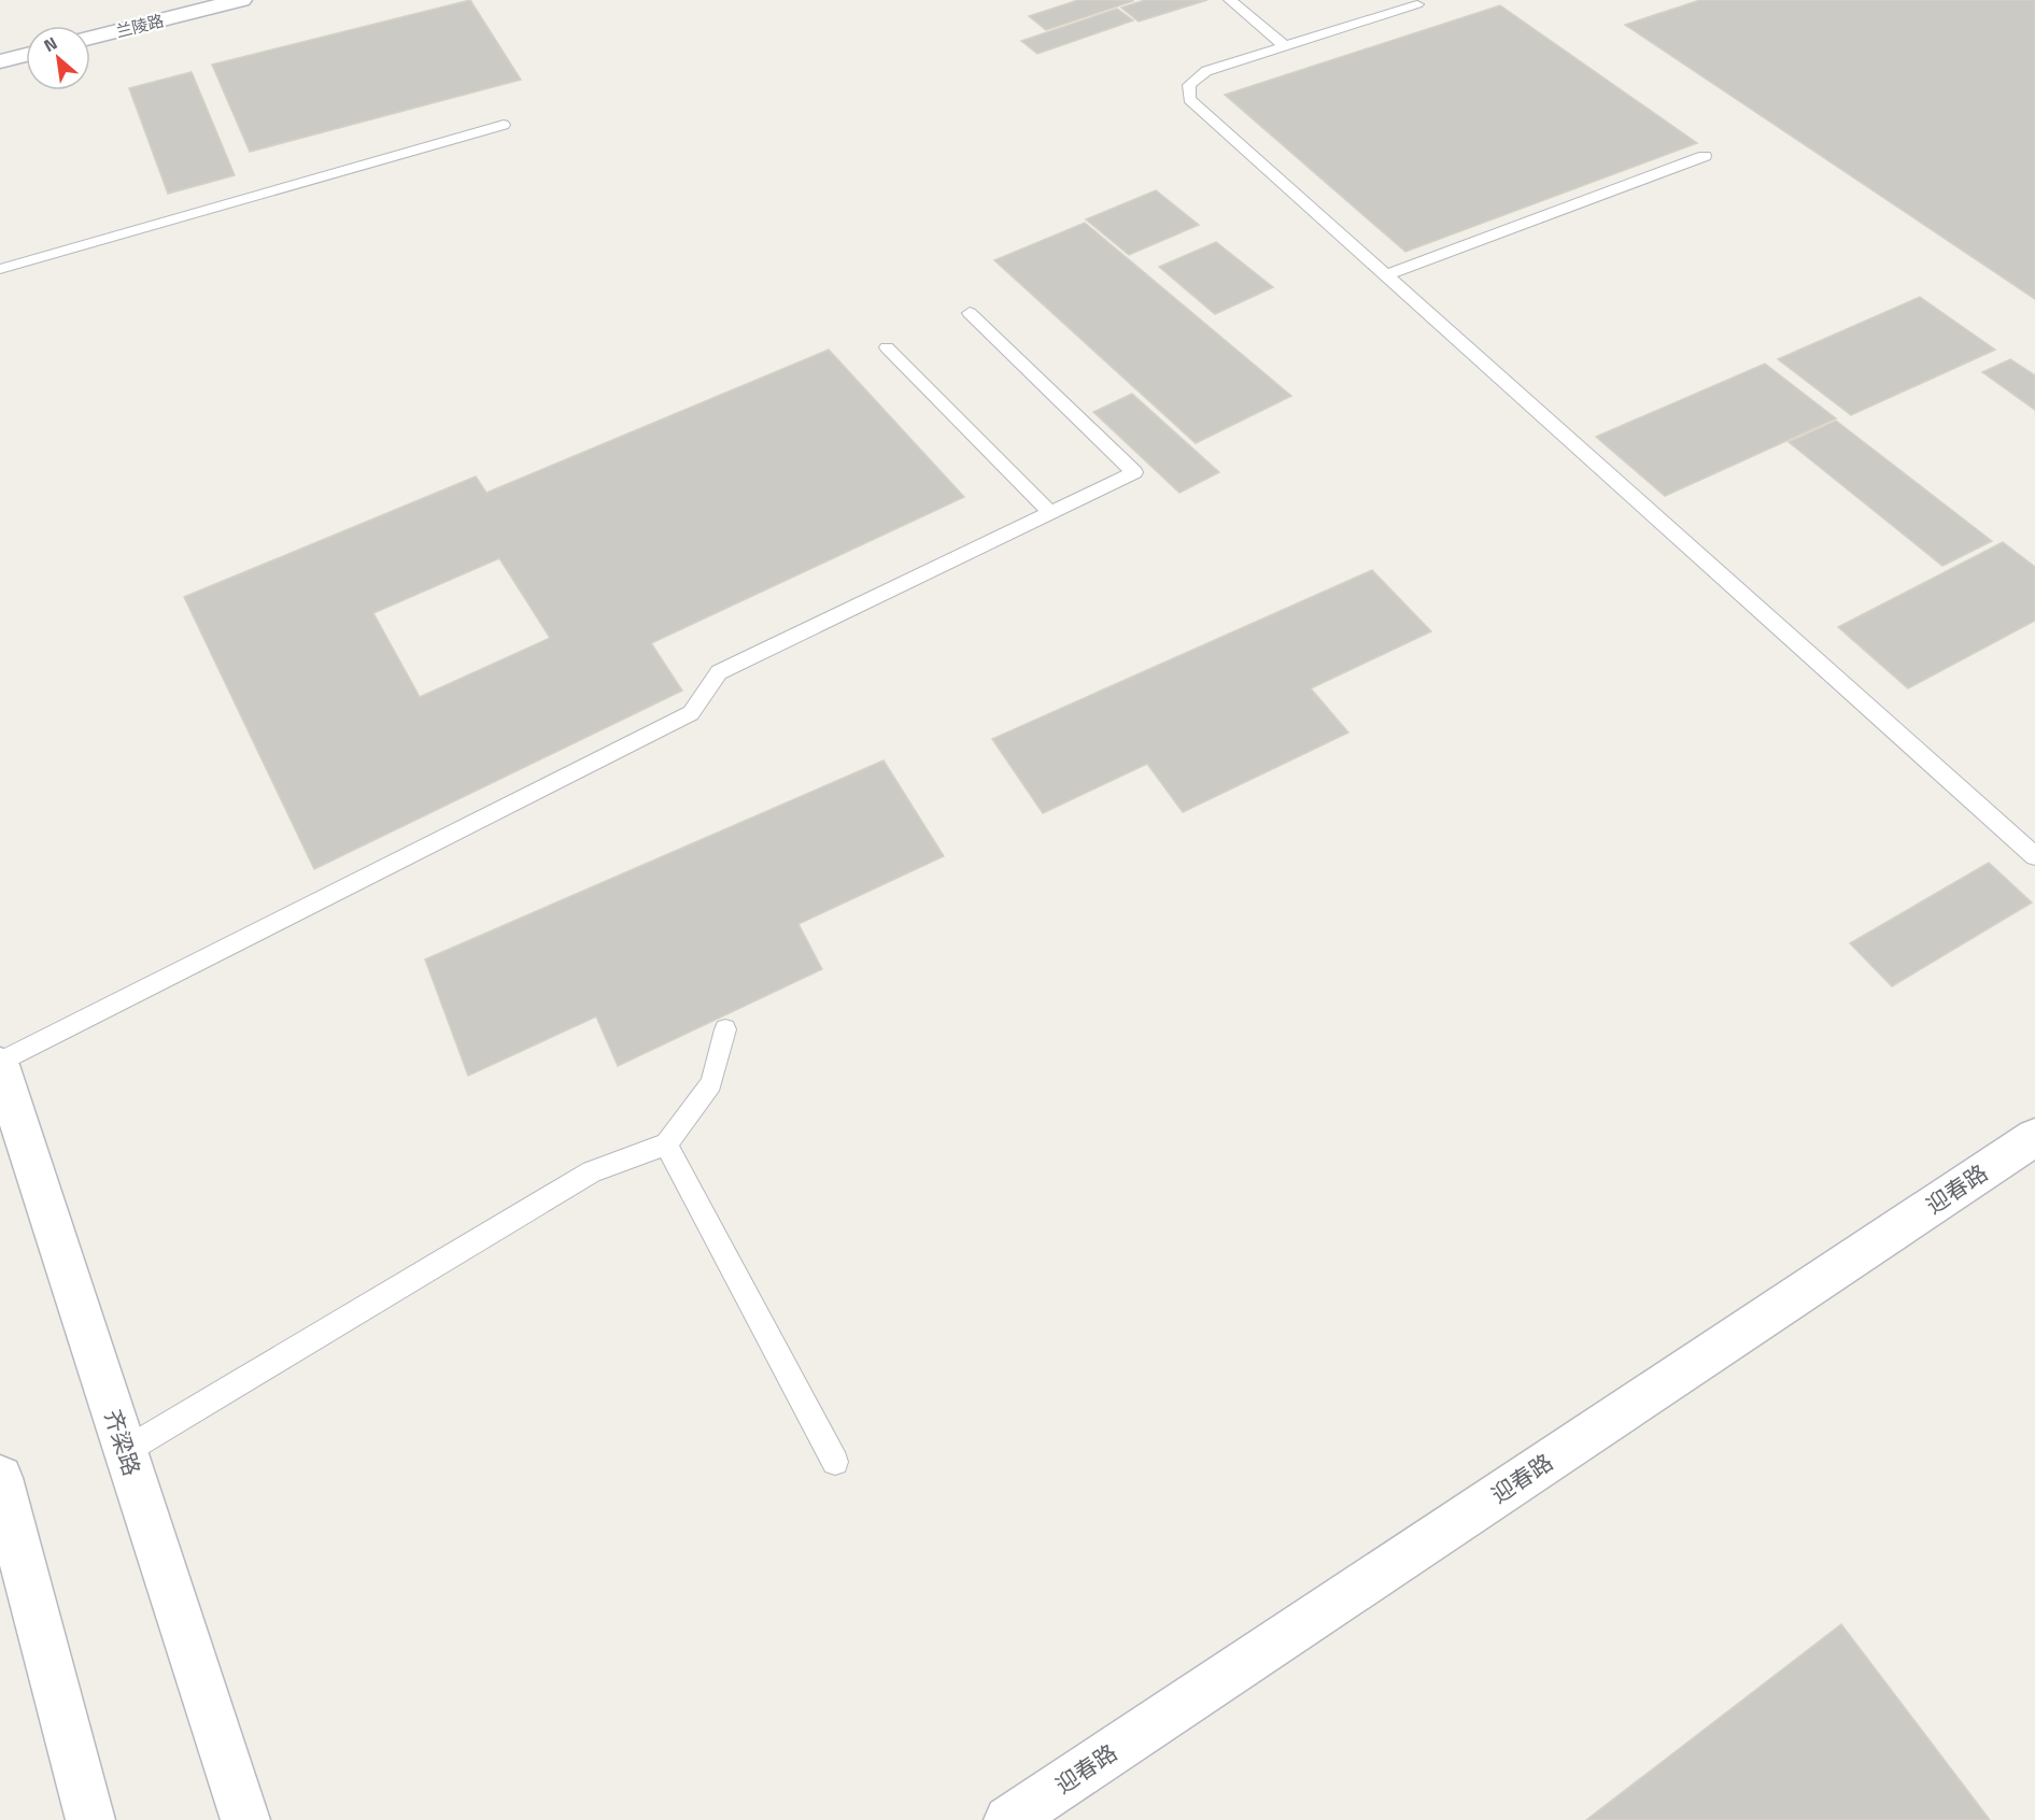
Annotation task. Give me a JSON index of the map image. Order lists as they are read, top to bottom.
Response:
{
  "streets": {
    "street": ["兰陵路", "迎春路", "齐梁路"]
  },
  "north": "top left"
}
